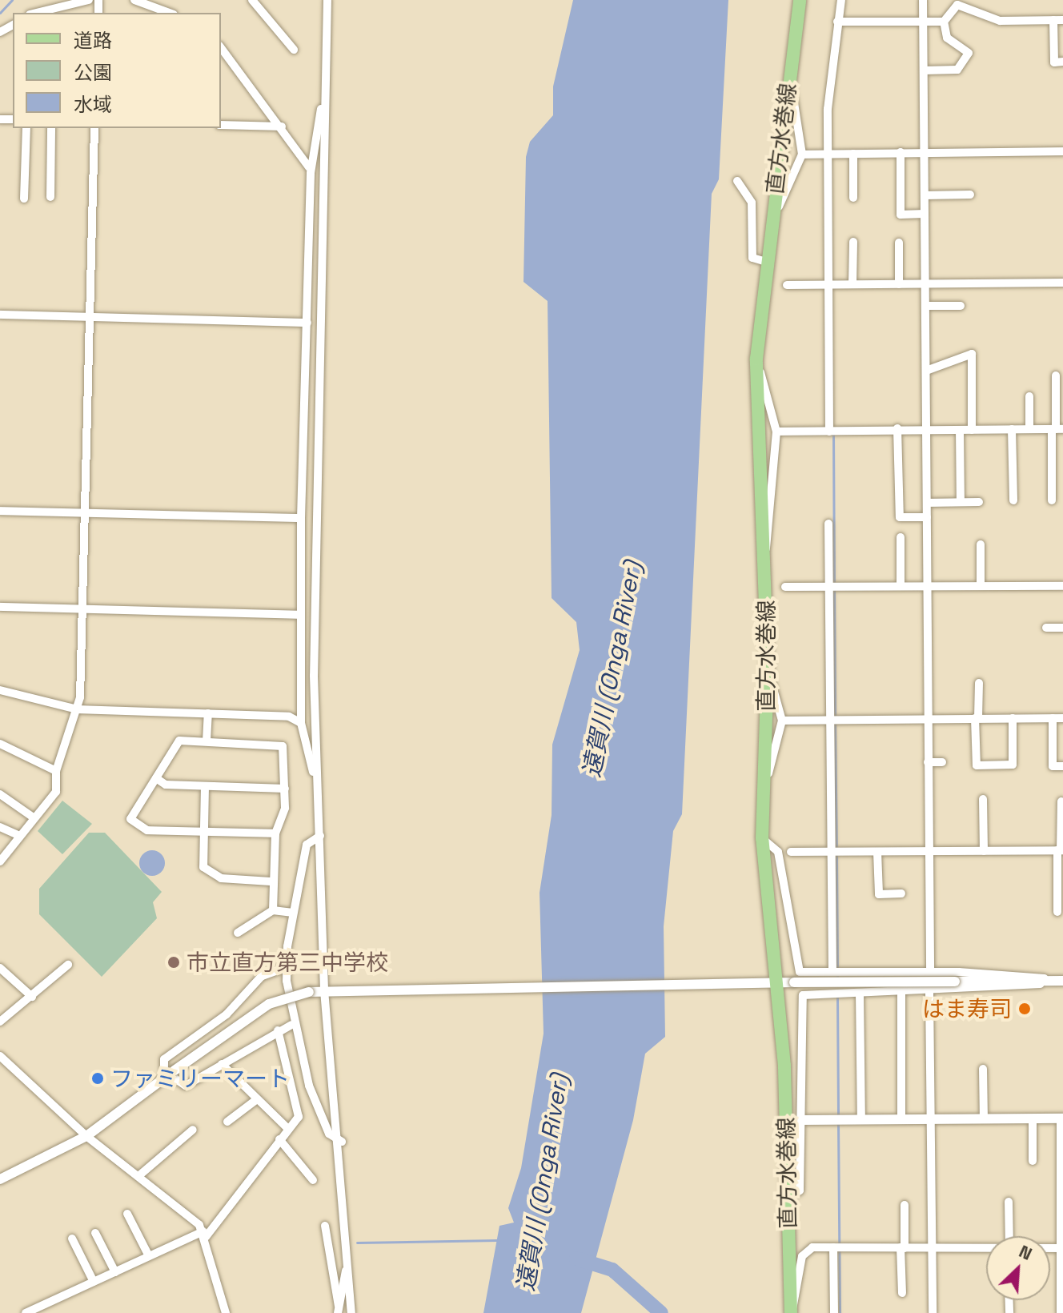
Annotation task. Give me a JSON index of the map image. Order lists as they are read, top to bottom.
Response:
{
  "streets": {
    "main road": ["直方水巻線"]
  },
  "water": ["遠賀川 (Onga River)"],
  "places": ["市立直方第三中学校", "はま寿司", "ファミリーマート"],
  "legend": ["道路", "公園", "水域"],
  "north": "top right"
}
